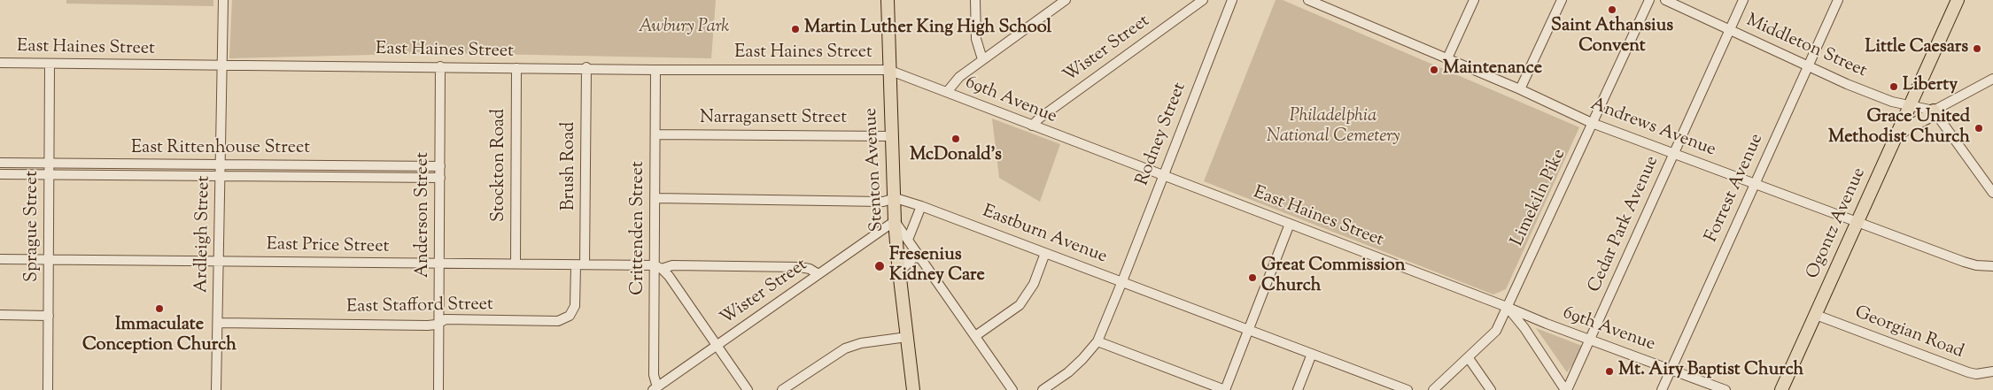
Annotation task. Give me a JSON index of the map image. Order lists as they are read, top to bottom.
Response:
{
  "streets": {
    "main road": ["Stenton Avenue", "Ogontz Avenue"],
    "street": [
      "Middleton Street",
      "East Haines Street",
      "Wister Street",
      "69th Avenue",
      "Narragansett Street",
      "Andrews Avenue",
      "Rodney Street",
      "East Rittenhouse Street",
      "Stockton Road",
      "Brush Road",
      "Forrest Avenue",
      "Limekiln Pike",
      "Anderson Street",
      "Cedar Park Avenue",
      "Sprague Street",
      "Crittenden Street",
      "Ardleigh Street",
      "Eastburn Avenue",
      "East Price Street",
      "East Stafford Street",
      "Georgian Road"
    ]
  },
  "crossings": [
    ["Middleton Street", "Forrest Avenue"],
    ["Middleton Street", "Ogontz Avenue"],
    ["Middleton Street", "Cedar Park Avenue"],
    ["East Haines Street", "69th Avenue"],
    ["East Haines Street", "Rodney Street"],
    ["East Haines Street", "Stockton Road"],
    ["East Haines Street", "Brush Road"],
    ["East Haines Street", "Stenton Avenue"],
    ["East Haines Street", "Limekiln Pike"],
    ["East Haines Street", "Anderson Street"],
    ["East Haines Street", "Cedar Park Avenue"],
    ["East Haines Street", "Sprague Street"],
    ["East Haines Street", "Crittenden Street"],
    ["East Haines Street", "Ardleigh Street"],
    ["Wister Street", "69th Avenue"],
    ["Wister Street", "Stenton Avenue"],
    ["Wister Street", "Crittenden Street"],
    ["Wister Street", "East Price Street"],
    ["69th Avenue", "Stenton Avenue"],
    ["69th Avenue", "Forrest Avenue"],
    ["69th Avenue", "Limekiln Pike"],
    ["69th Avenue", "Cedar Park Avenue"],
    ["Narragansett Street", "Stenton Avenue"],
    ["Narragansett Street", "Crittenden Street"],
    ["Andrews Avenue", "Forrest Avenue"],
    ["Andrews Avenue", "Limekiln Pike"],
    ["Andrews Avenue", "Ogontz Avenue"],
    ["Andrews Avenue", "Cedar Park Avenue"],
    ["Rodney Street", "Eastburn Avenue"],
    ["East Rittenhouse Street", "Anderson Street"],
    ["East Rittenhouse Street", "Sprague Street"],
    ["East Rittenhouse Street", "Ardleigh Street"],
    ["Stockton Road", "East Price Street"],
    ["Brush Road", "East Price Street"],
    ["Brush Road", "East Stafford Street"],
    ["Stenton Avenue", "Eastburn Avenue"],
    ["Anderson Street", "East Price Street"],
    ["Anderson Street", "East Stafford Street"],
    ["Ogontz Avenue", "Georgian Road"],
    ["Sprague Street", "East Price Street"],
    ["Crittenden Street", "Eastburn Avenue"],
    ["Crittenden Street", "East Price Street"],
    ["Ardleigh Street", "East Price Street"],
    ["Ardleigh Street", "East Stafford Street"],
    ["East Price Street", "East Stafford Street"]
  ],
  "parks": ["Awbury Park", "Philadelphia National Cemetery"],
  "places": [
    "Saint Athansius Convent",
    "Martin Luther King High School",
    "Little Caesars",
    "Maintenance",
    "Liberty",
    "Grace United Methodist Church",
    "McDonald's",
    "Fresenius Kidney Care",
    "Great Commission Church",
    "Immaculate Conception Church",
    "Mt. Airy Baptist Church"
  ]
}
